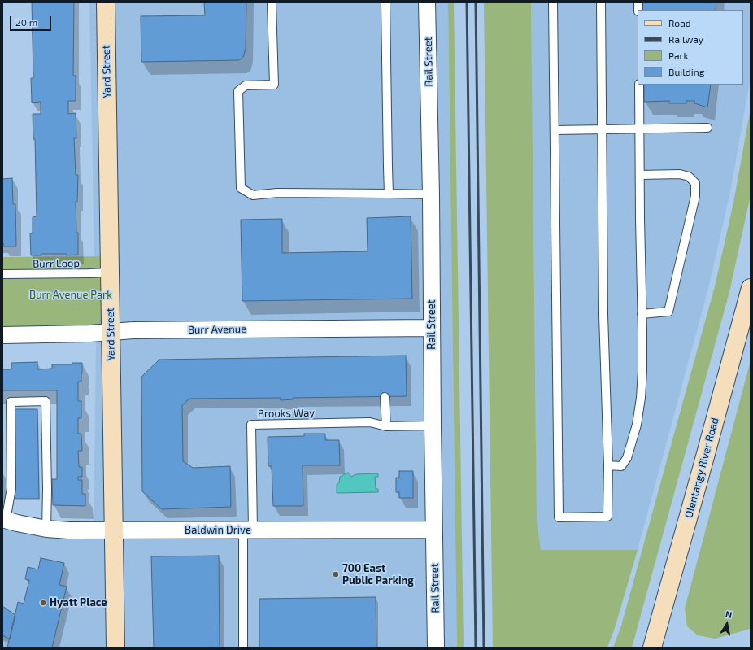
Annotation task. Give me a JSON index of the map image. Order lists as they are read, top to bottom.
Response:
{
  "streets": {
    "street": [
      "Rail Street",
      "Yard Street",
      "Burr Avenue",
      "Olentangy River Road",
      "Baldwin Drive"
    ],
    "lane": ["Burr Loop", "Brooks Way"]
  },
  "crossings": [
    ["Rail Street", "Burr Avenue"],
    ["Rail Street", "Baldwin Drive"],
    ["Yard Street", "Burr Loop"],
    ["Yard Street", "Burr Avenue"],
    ["Yard Street", "Baldwin Drive"],
    ["Brooks Way", "Baldwin Drive"]
  ],
  "parks": ["Burr Avenue Park"],
  "places": ["700 East Public Parking", "Hyatt Place"],
  "legend": [
    "Road",
    "Railway",
    "Park",
    "Building"
  ],
  "scale_bar": "20 m",
  "north": "top"
}
